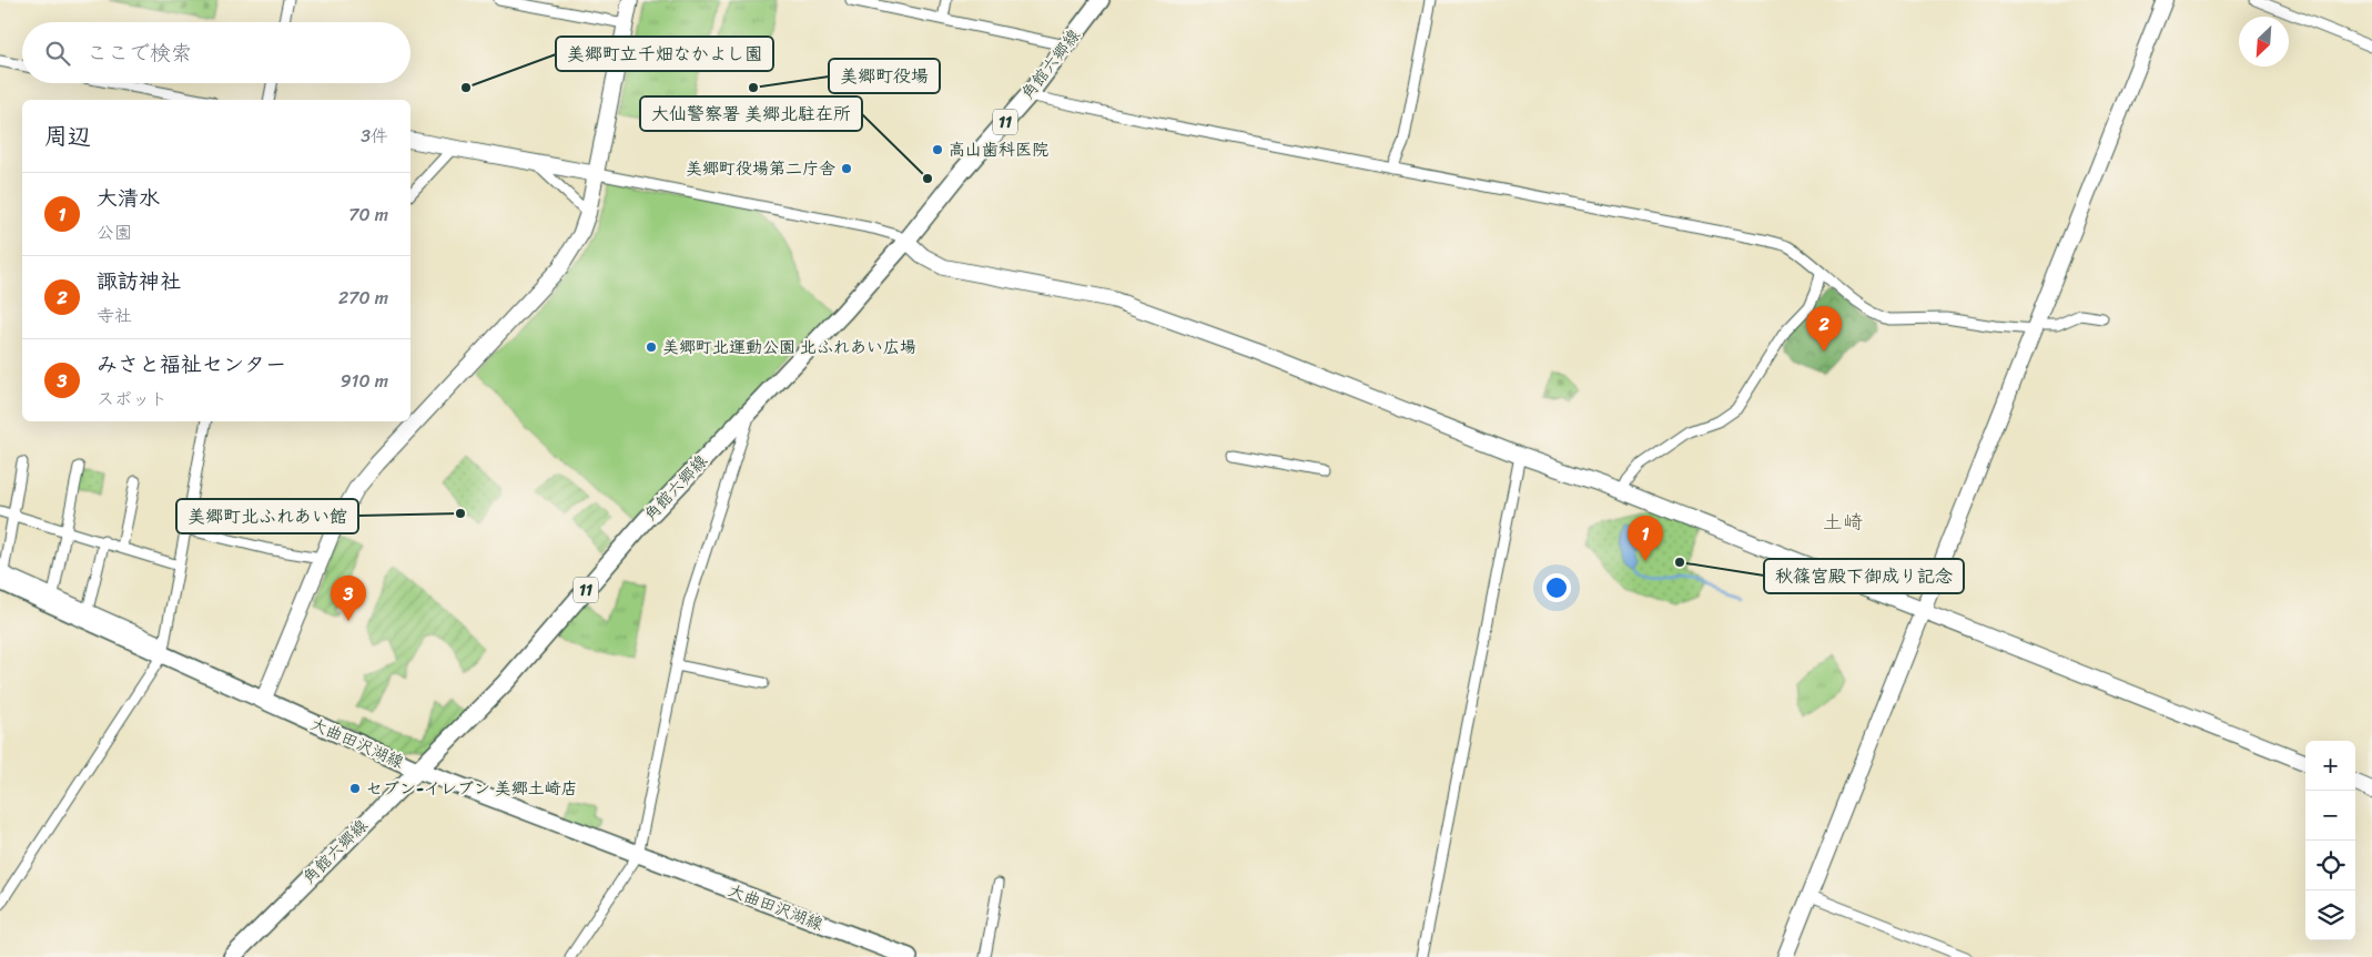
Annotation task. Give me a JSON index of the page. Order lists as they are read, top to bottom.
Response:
{
  "streets": {
    "main road": ["角館六郷線", "11", "大曲田沢湖線"]
  },
  "crossings": [
    ["角館六郷線", "大曲田沢湖線"]
  ],
  "districts": ["土崎"],
  "places": [
    "美郷町立千畑なかよし園",
    "美郷町役場",
    "高山歯科医院",
    "美郷町役場第二庁舎",
    "大仙警察署 美郷北駐在所",
    "美郷町北運動公園 北ふれあい広場",
    "美郷町北ふれあい館",
    "秋篠宮殿下御成り記念",
    "セブン-イレブン 美郷土崎店"
  ],
  "north": "bottom left",
  "page": {
    "search": "ここで検索",
    "heading": ["周辺", "3件"],
    "list": [
      {
        "mark": "1",
        "name": "大清水",
        "note": "公園",
        "value": "70 m"
      },
      {
        "mark": "2",
        "name": "諏訪神社",
        "note": "寺社",
        "value": "270 m"
      },
      {
        "mark": "3",
        "name": "みさと福祉センター",
        "note": "スポット",
        "value": "910 m"
      }
    ],
    "pins": ["2", "1", "3"],
    "map_buttons": ["+", "−"]
  }
}
